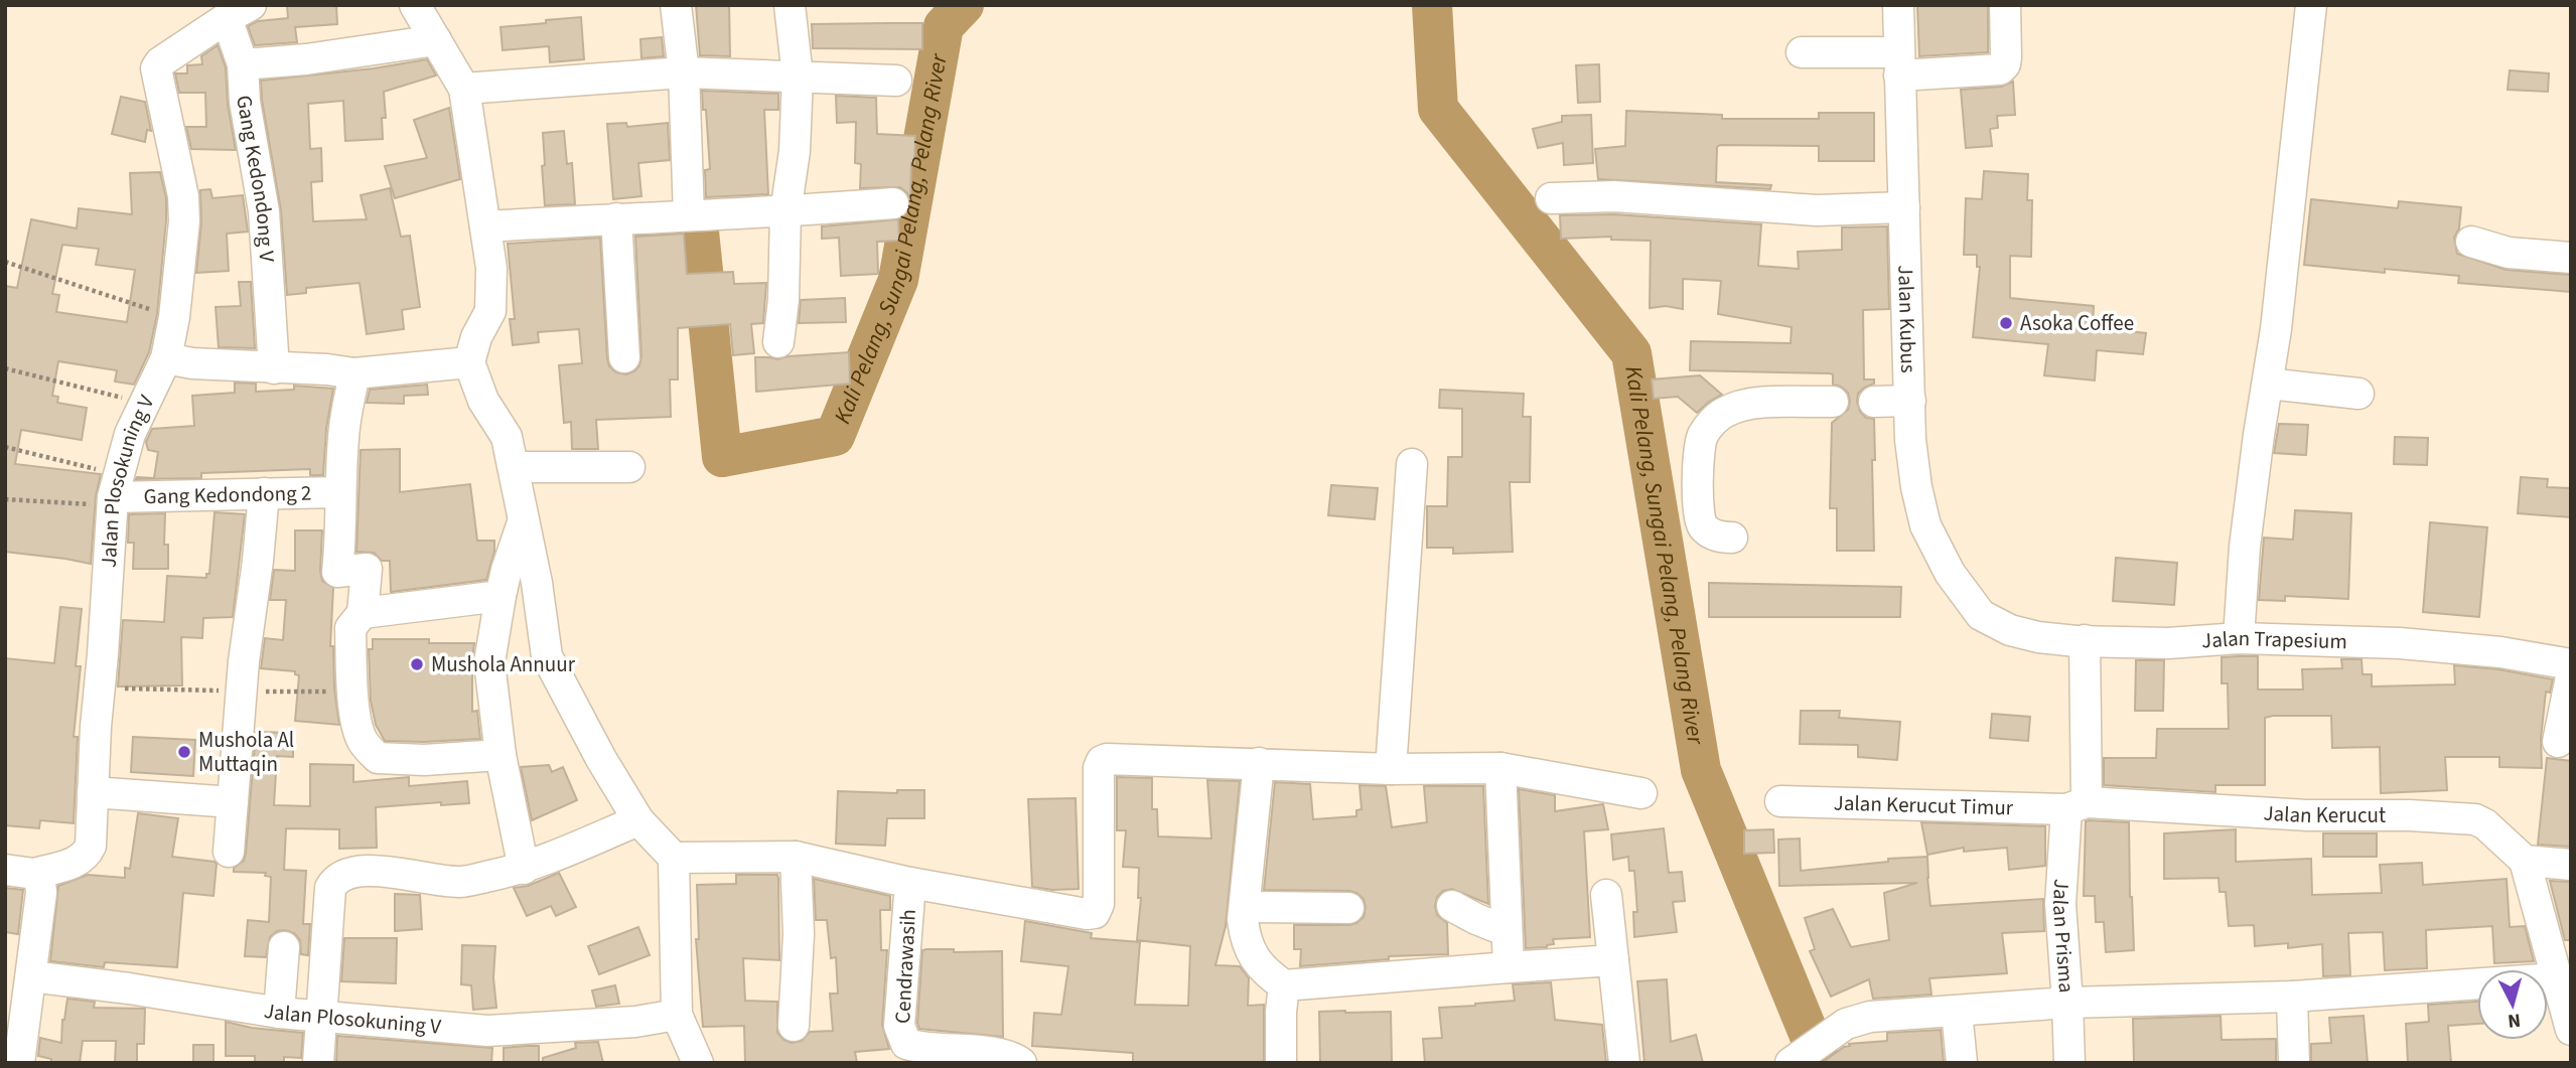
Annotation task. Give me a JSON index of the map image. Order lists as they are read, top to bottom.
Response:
{
  "streets": {
    "street": [
      "Gang Kedondong V",
      "Jalan Kubus",
      "Jalan Plosokuning V",
      "Gang Kedondong 2",
      "Jalan Trapesium",
      "Jalan Kerucut Timur",
      "Jalan Kerucut",
      "Jalan Prisma",
      "Cendrawasih"
    ]
  },
  "crossings": [
    ["Gang Kedondong V", "Jalan Plosokuning V"],
    ["Jalan Kubus", "Jalan Trapesium"],
    ["Jalan Plosokuning V", "Gang Kedondong 2"],
    ["Jalan Trapesium", "Jalan Prisma"],
    ["Jalan Kerucut Timur", "Jalan Kerucut"],
    ["Jalan Kerucut Timur", "Jalan Prisma"],
    ["Jalan Kerucut", "Jalan Prisma"]
  ],
  "water": ["Kali Pelang, Sungai Pelang, Pelang River"],
  "places": ["Asoka Coffee", "Mushola Annuur", "Mushola Al Muttaqin"],
  "north": "bottom"
}
